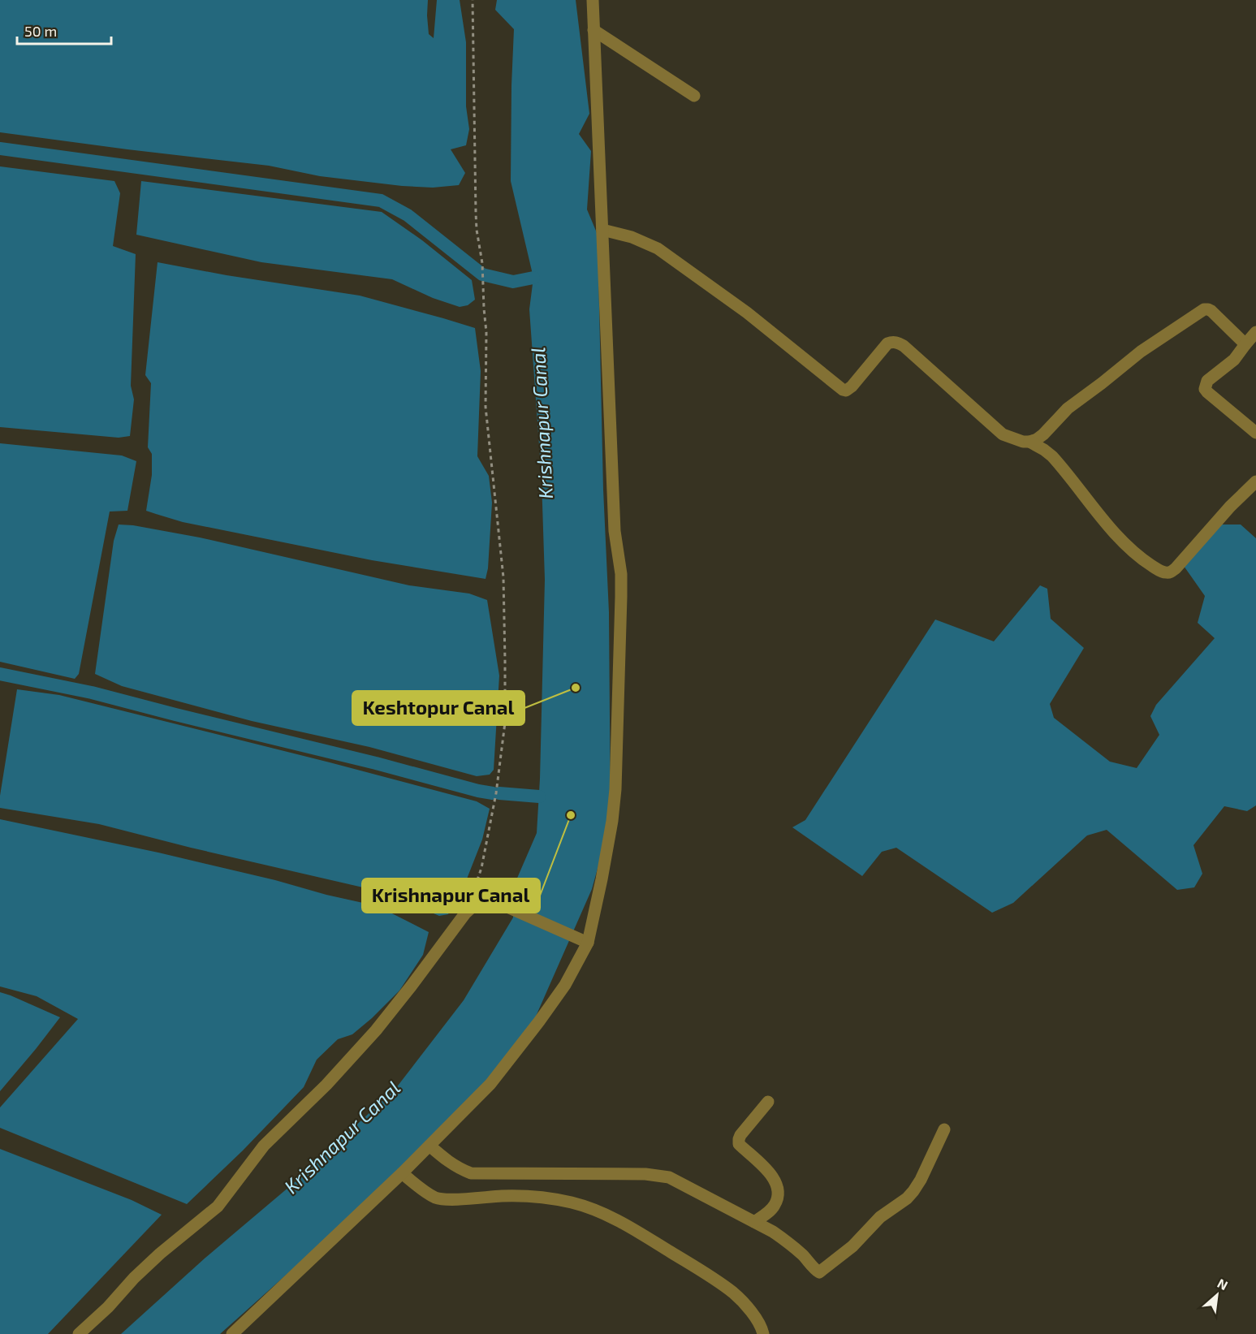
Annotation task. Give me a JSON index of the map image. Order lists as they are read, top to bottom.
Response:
{
  "water": ["Krishnapur Canal"],
  "places": ["Keshtopur Canal", "Krishnapur Canal"],
  "scale_bar": "50 m",
  "north": "top right"
}
